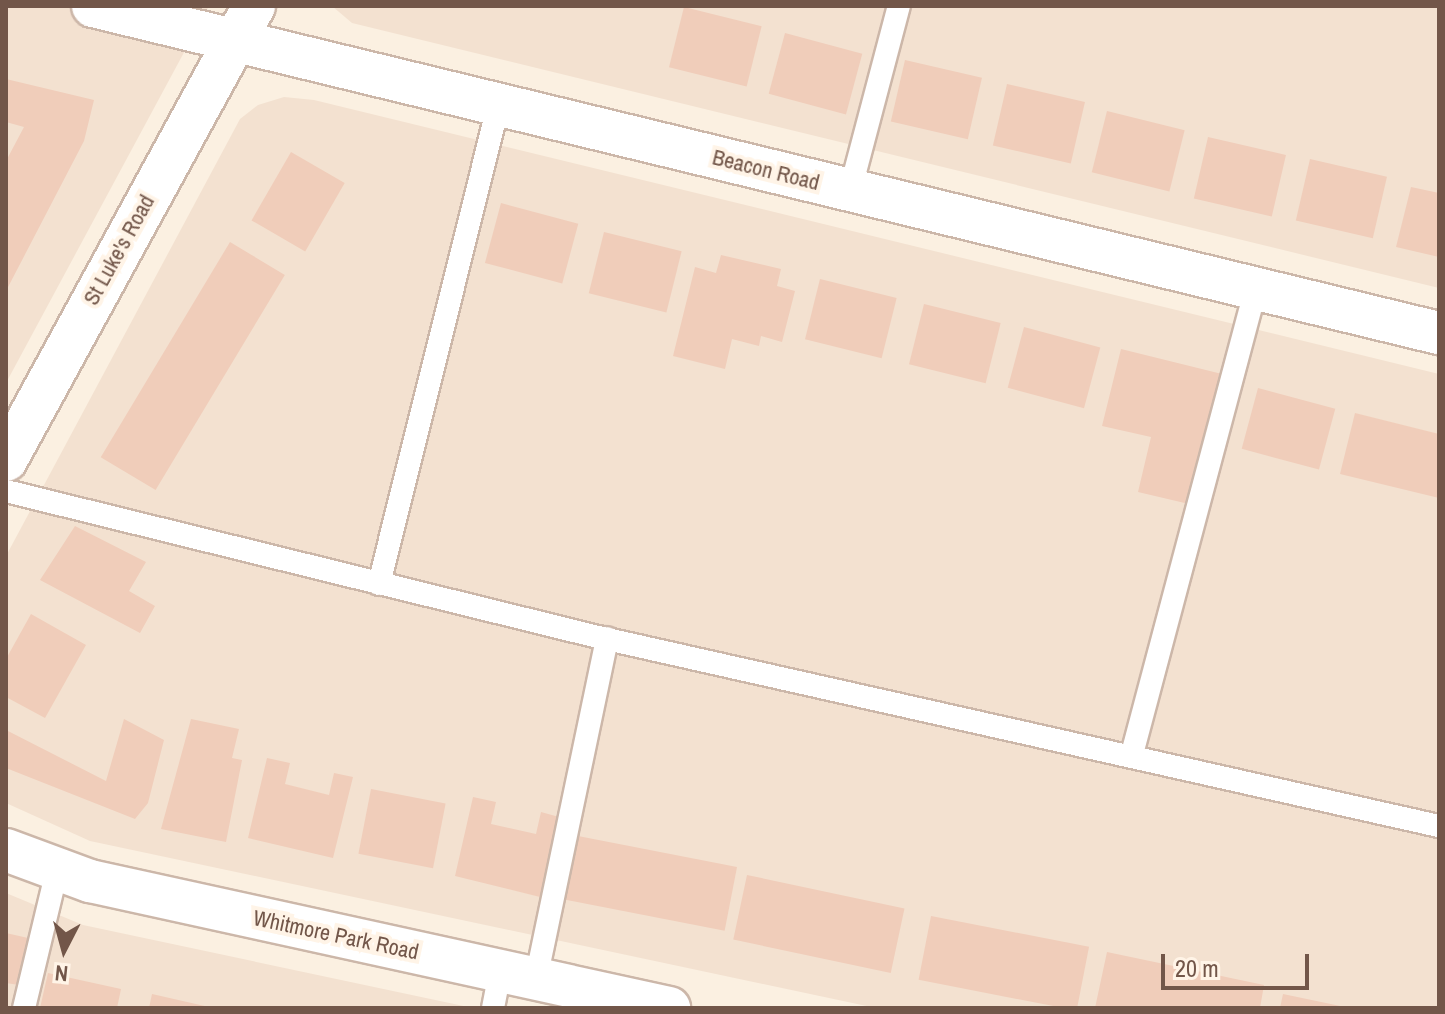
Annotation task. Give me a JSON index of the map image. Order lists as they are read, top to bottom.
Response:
{
  "streets": {
    "street": ["Beacon Road", "St Luke's Road", "Whitmore Park Road"]
  },
  "crossings": [
    ["Beacon Road", "St Luke's Road"]
  ],
  "scale_bar": "20 m",
  "north": "bottom"
}
